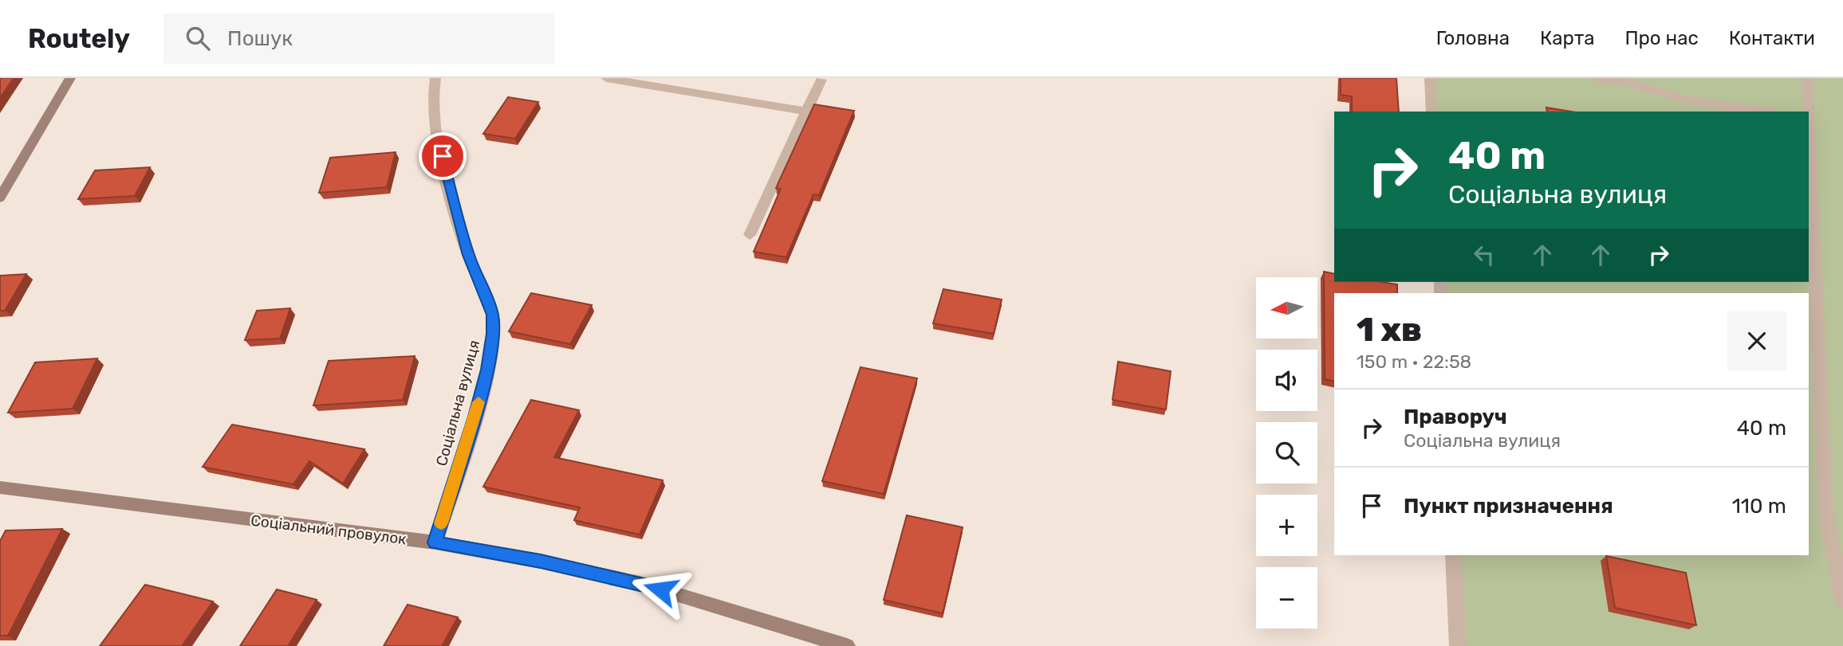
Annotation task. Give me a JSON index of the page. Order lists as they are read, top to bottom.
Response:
{
  "streets": {
    "street": ["Соціальна вулиця", "Соціальний провулок"]
  },
  "crossings": [
    ["Соціальна вулиця", "Соціальний провулок"]
  ],
  "north": "left",
  "page": {
    "header": "Routely",
    "search": "Пошук",
    "nav": [
      "Головна",
      "Карта",
      "Про нас",
      "Контакти"
    ],
    "turn": ["40 m", "Соціальна вулиця"],
    "map_buttons": ["+", "−"],
    "heading": ["1 хв", "150 m · 22:58"],
    "list": [
      {
        "name": "Праворуч",
        "note": "Соціальна вулиця",
        "value": "40 m"
      },
      {
        "name": "Пункт призначення",
        "value": "110 m"
      }
    ]
  }
}
